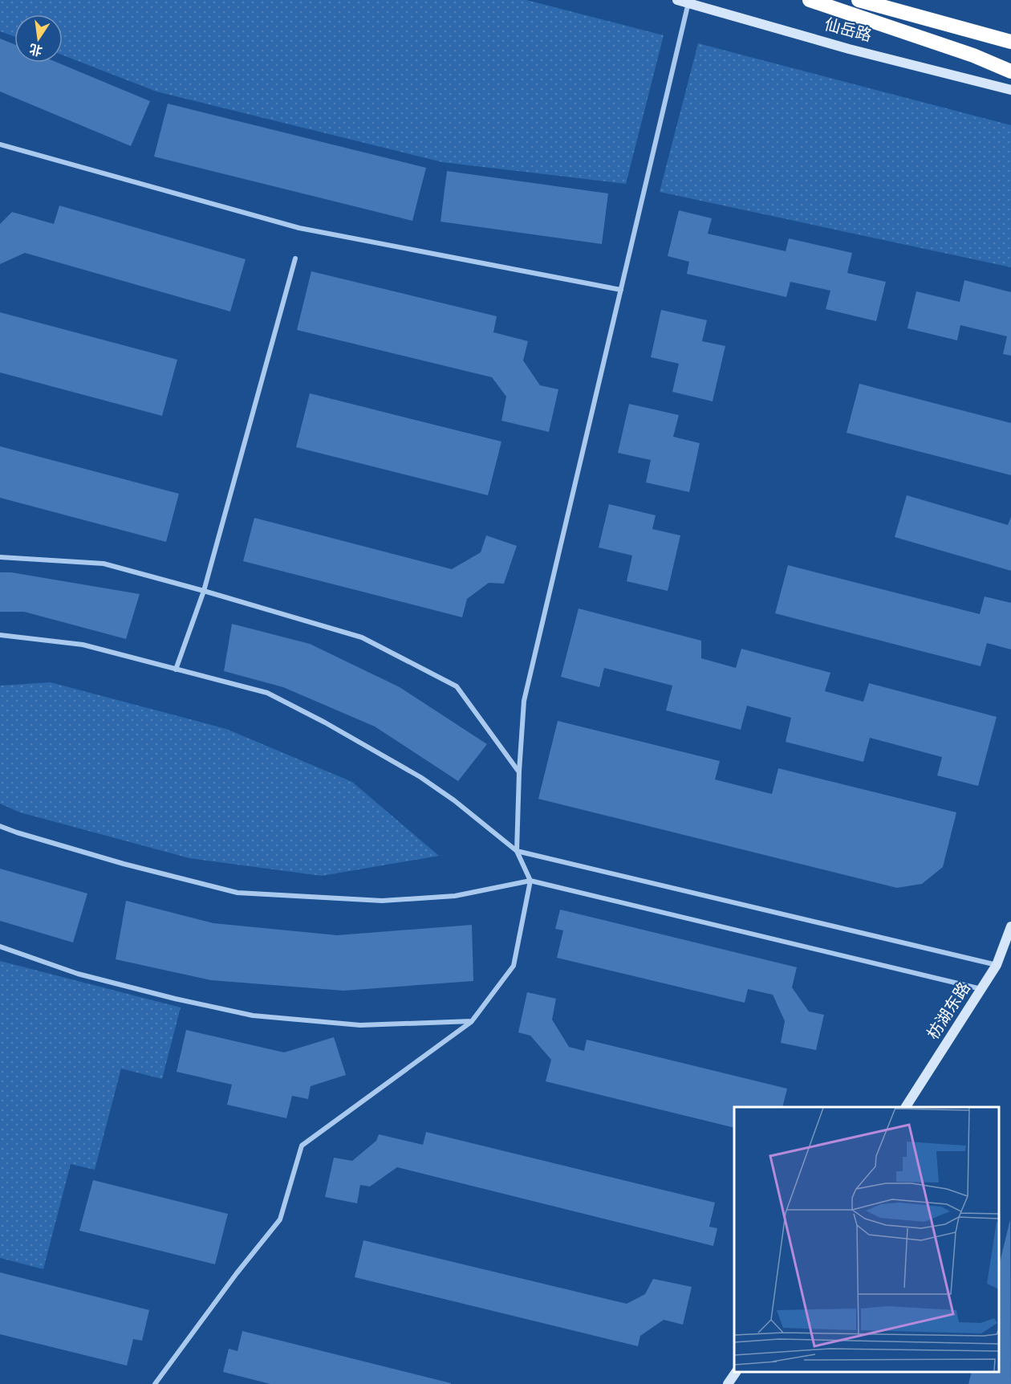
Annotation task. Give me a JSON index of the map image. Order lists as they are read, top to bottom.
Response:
{
  "streets": {
    "highway": ["仙岳路"],
    "main road": ["枋湖东路"]
  },
  "north": "bottom"
}
